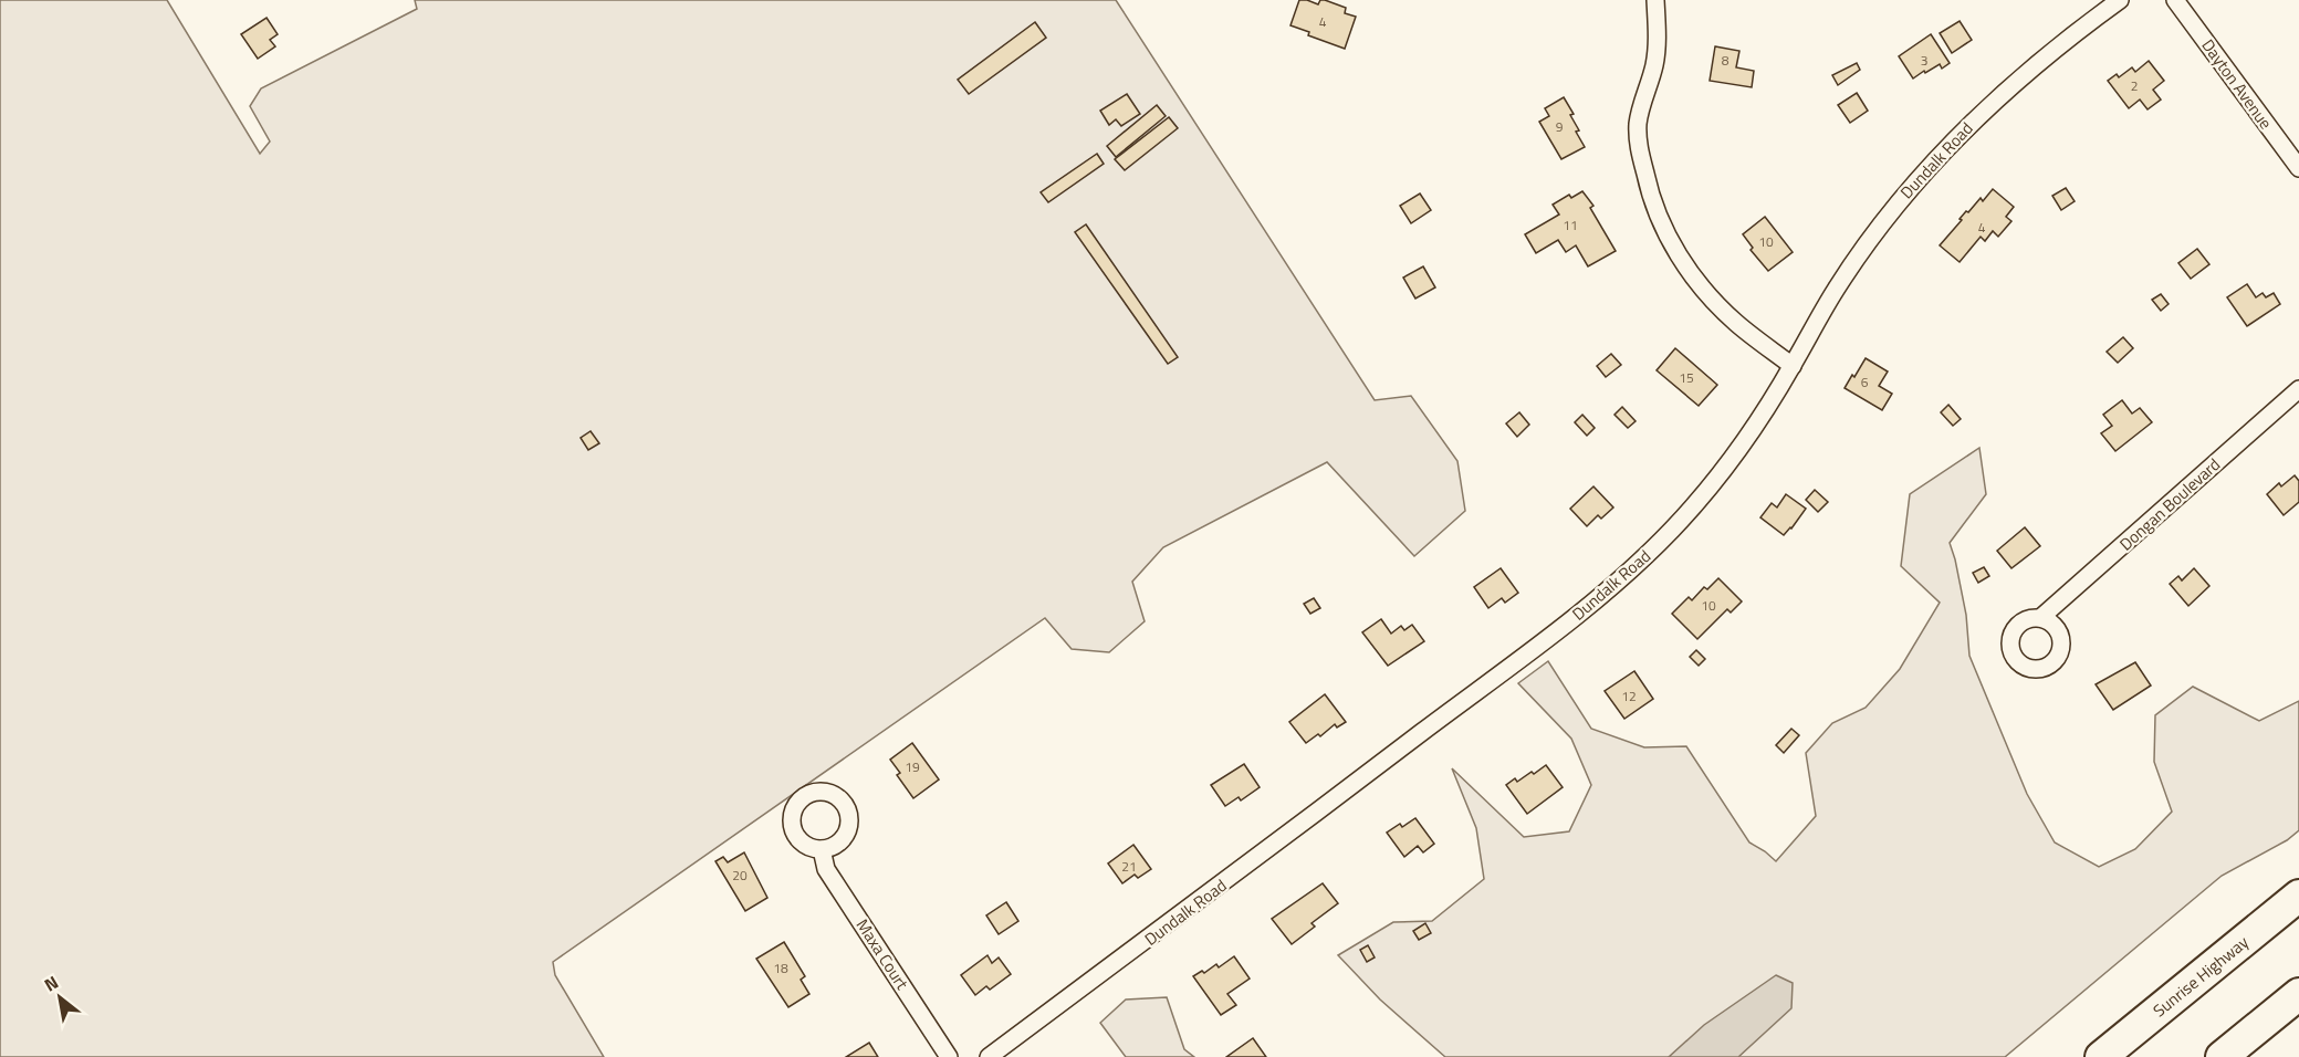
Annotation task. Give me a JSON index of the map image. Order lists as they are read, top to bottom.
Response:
{
  "streets": {
    "highway": ["Sunrise Highway"],
    "street": [
      "Dayton Avenue",
      "Dundalk Road",
      "Dongan Boulevard",
      "Maxa Court"
    ]
  },
  "house_numbers": [
    "4",
    "8",
    "3",
    "2",
    "9",
    "11",
    "4",
    "10",
    "15",
    "6",
    "10",
    "12",
    "19",
    "21",
    "20",
    "18"
  ],
  "north": "top left"
}
